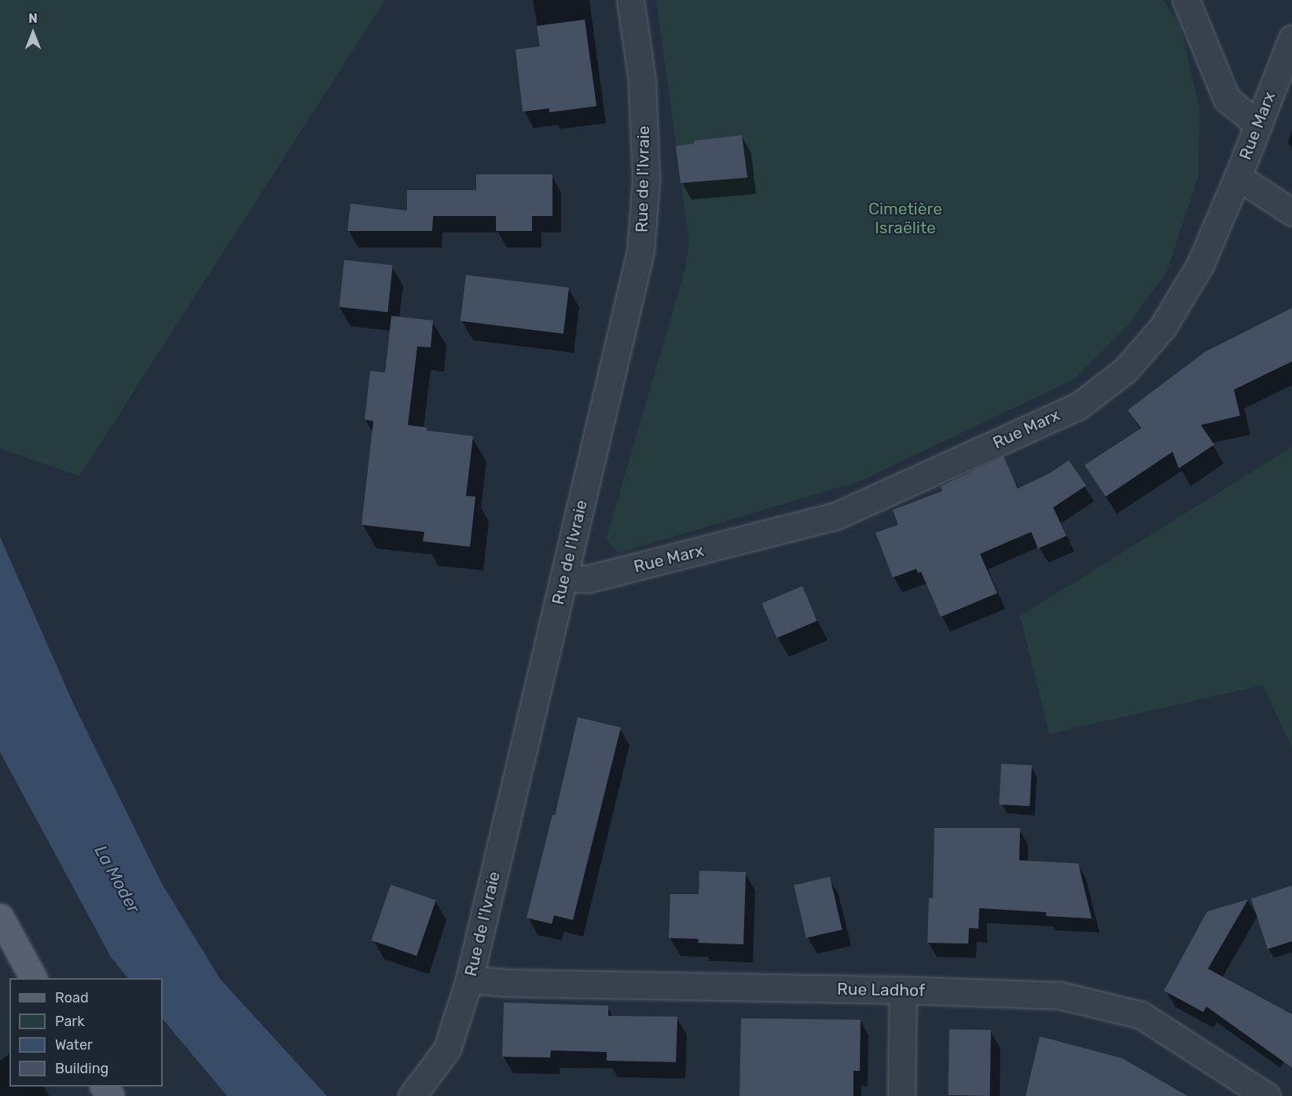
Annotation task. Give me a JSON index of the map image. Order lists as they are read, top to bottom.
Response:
{
  "streets": {
    "street": ["Rue Marx", "Rue de l'Ivraie", "Rue Ladhof"]
  },
  "crossings": [
    ["Rue Marx", "Rue de l'Ivraie"],
    ["Rue de l'Ivraie", "Rue Ladhof"]
  ],
  "water": ["La Moder"],
  "parks": ["Cimetière Israëlite"],
  "legend": [
    "Road",
    "Park",
    "Water",
    "Building"
  ],
  "north": "top"
}
